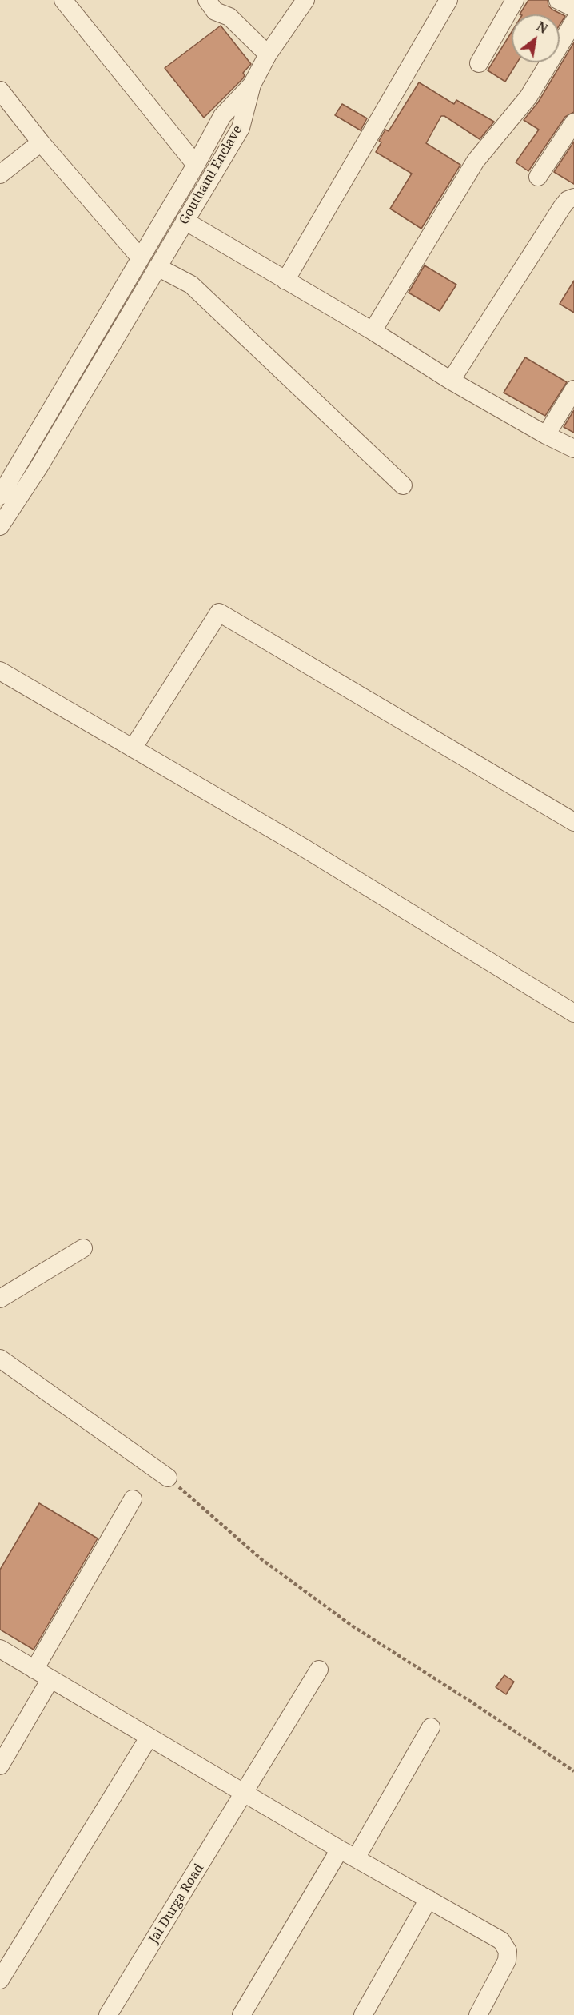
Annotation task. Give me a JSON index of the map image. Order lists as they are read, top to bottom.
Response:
{
  "streets": {
    "street": ["Gouthami Enclave", "Jai Durga Road"]
  },
  "north": "top right"
}
